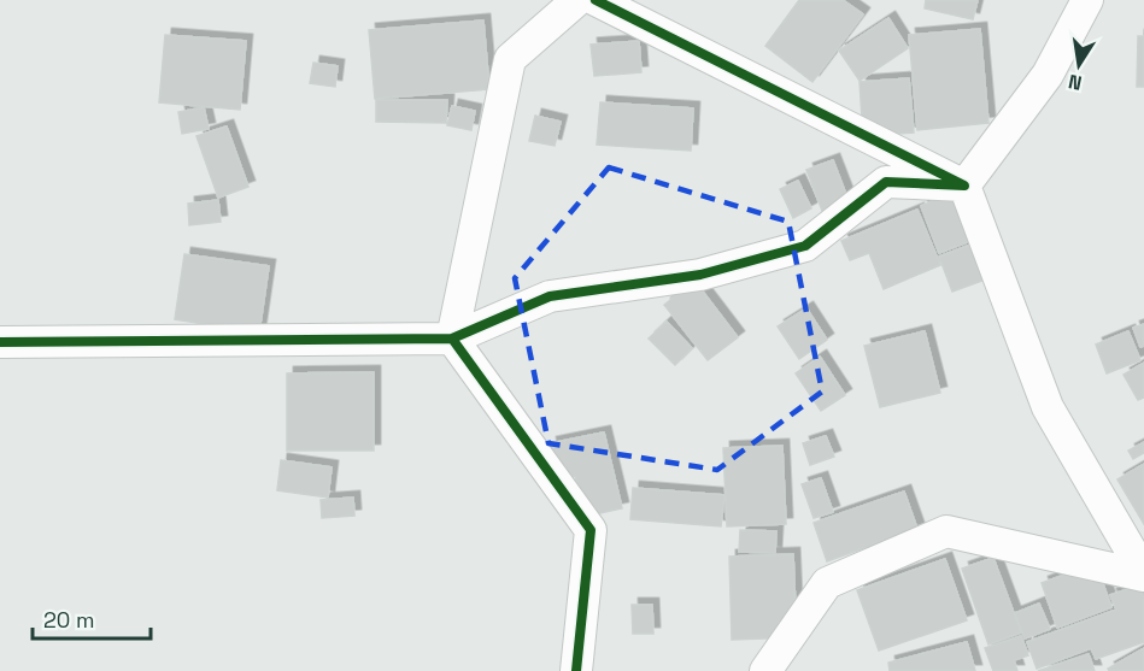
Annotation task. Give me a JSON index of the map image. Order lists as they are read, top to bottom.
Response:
{
  "scale_bar": "20 m",
  "north": "bottom"
}
